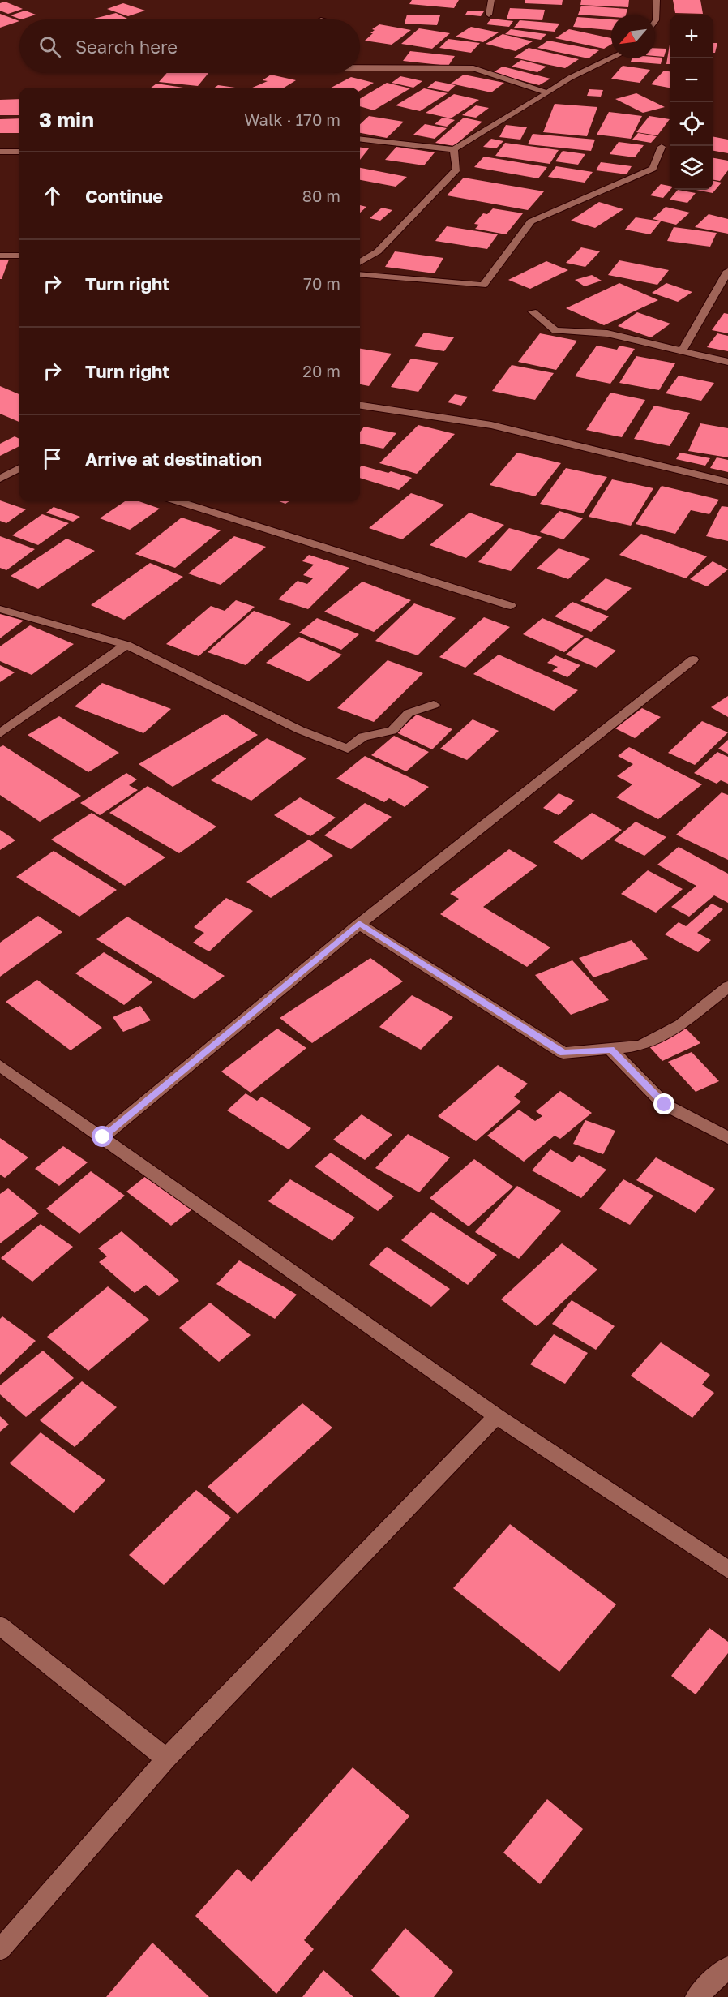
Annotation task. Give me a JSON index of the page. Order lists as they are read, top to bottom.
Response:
{
  "north": "bottom left",
  "page": {
    "map_buttons": ["+", "−"],
    "search": "Search here",
    "heading": ["3 min", "Walk · 170 m"],
    "list": [
      ["Continue", "80 m"],
      ["Turn right", "70 m"],
      ["Turn right", "20 m"],
      "Arrive at destination"
    ]
  }
}
